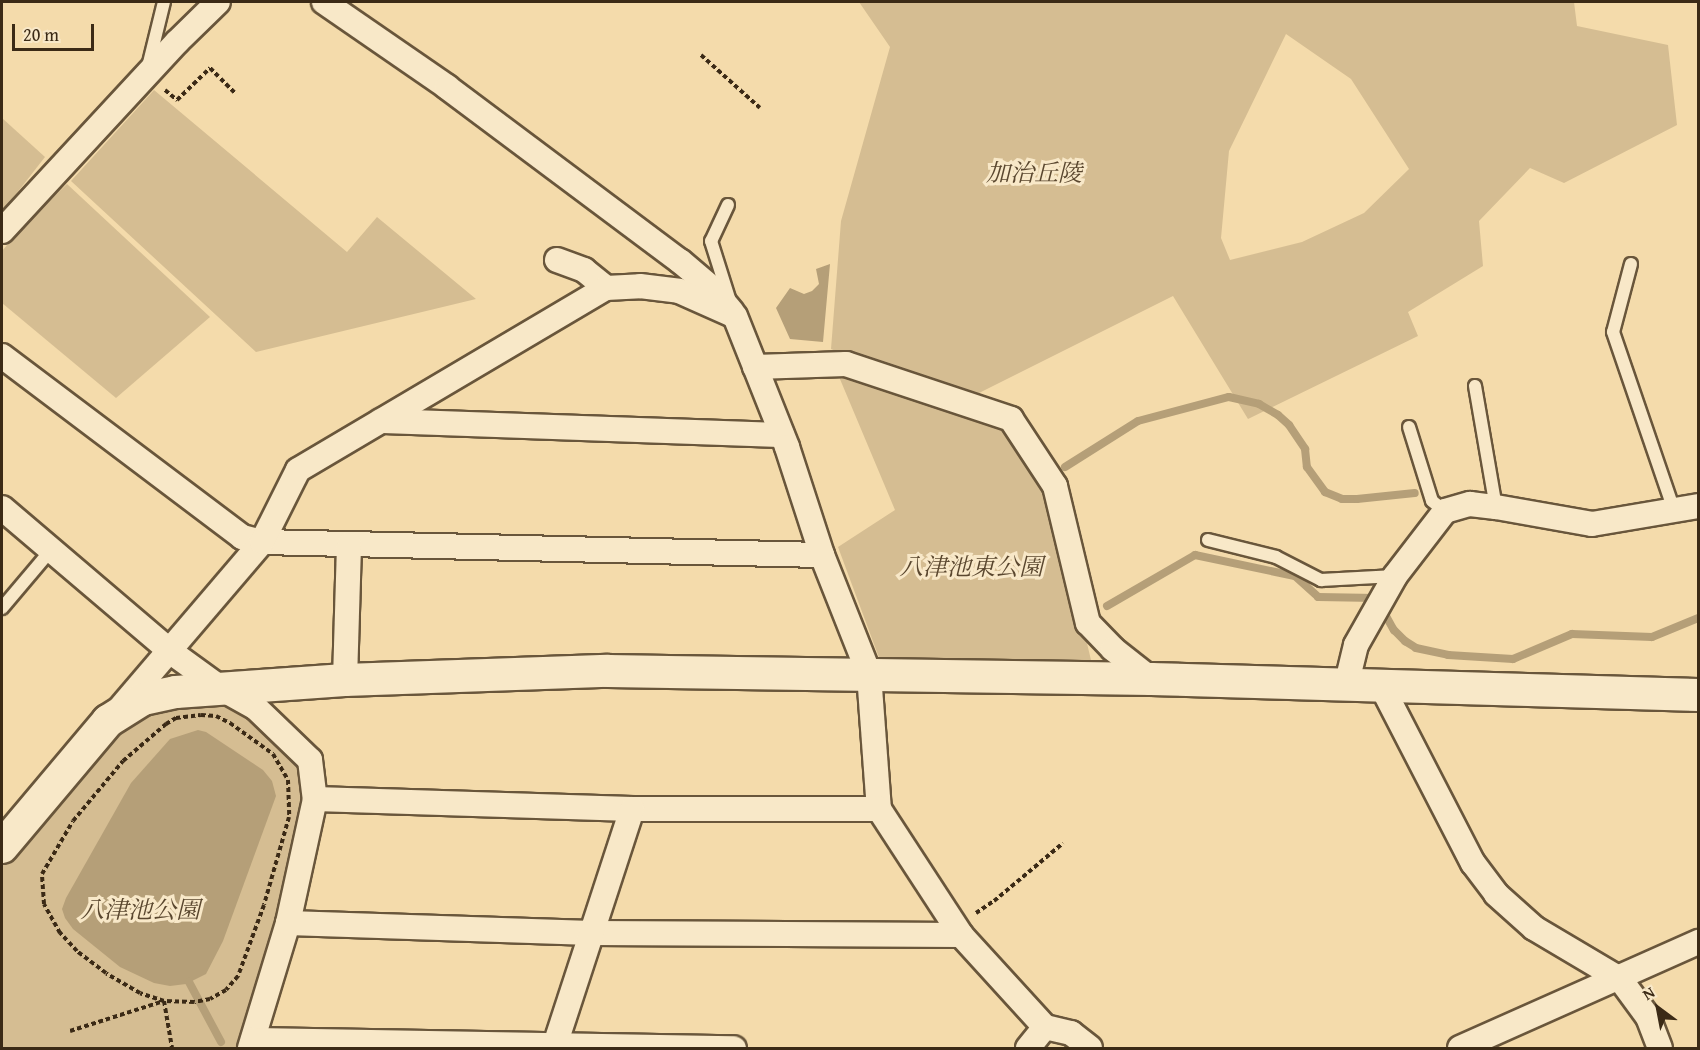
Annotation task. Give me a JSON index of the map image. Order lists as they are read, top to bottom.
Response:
{
  "parks": ["加治丘陵", "八津池東公園", "八津池公園"],
  "scale_bar": "20 m",
  "north": "top left"
}
